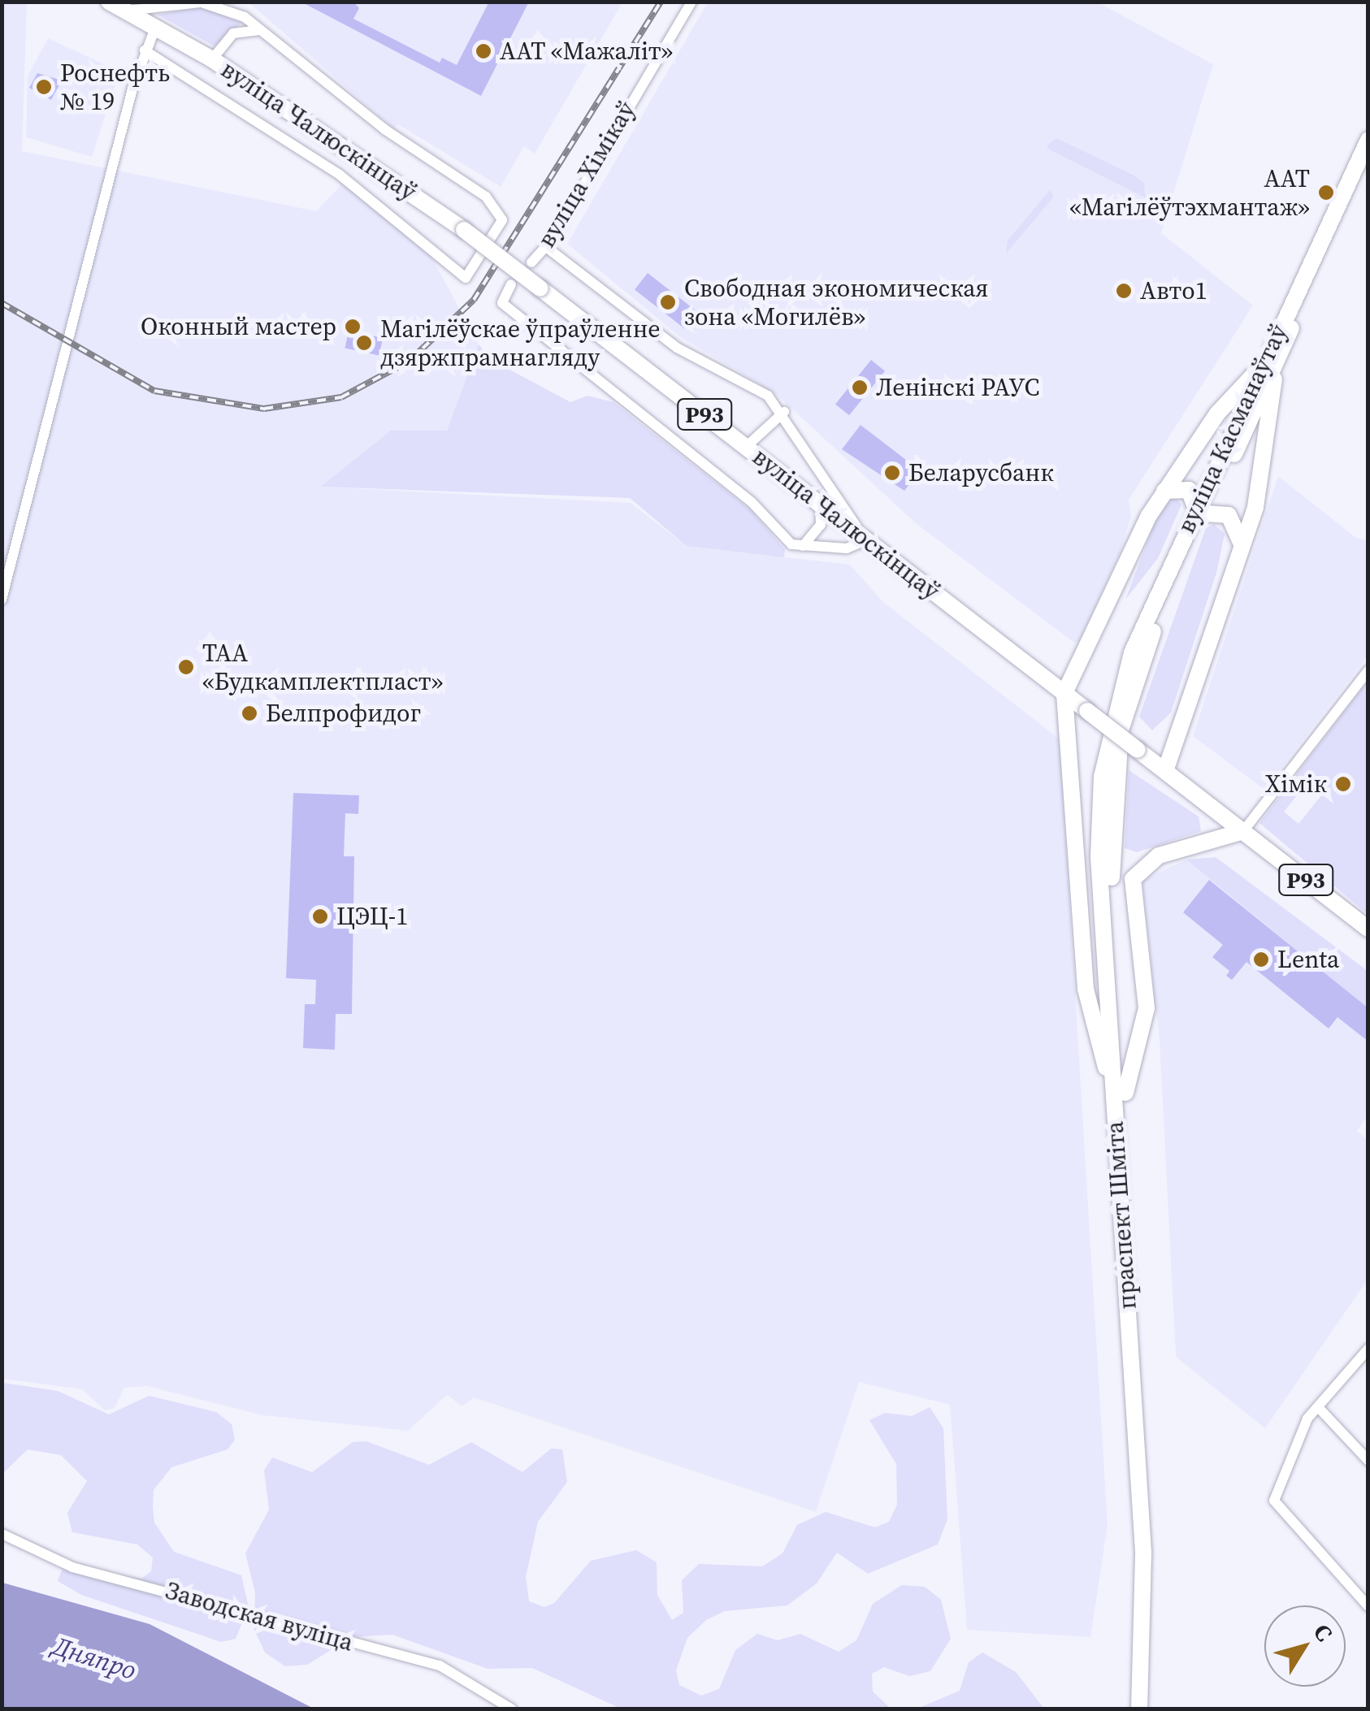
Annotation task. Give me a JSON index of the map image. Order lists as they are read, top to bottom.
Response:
{
  "streets": {
    "main road": [
      "вуліца Чалюскінцаў",
      "Р93",
      "вуліца Касманаўтаў",
      "праспект Шміта"
    ],
    "street": ["вуліца Хімікаў", "Заводская вуліца"]
  },
  "crossings": [
    ["вуліца Касманаўтаў", "праспект Шміта"]
  ],
  "water": ["Дняпро"],
  "places": [
    "ААТ «Мажаліт»",
    "Роснефть № 19",
    "ААТ «Магілёўтэхмантаж»",
    "Авто1",
    "Свободная экономическая зона «Могилёв»",
    "Оконный мастер",
    "Магілёўскае ўпраўленне дзяржпрамнагляду",
    "Ленінскі РАУС",
    "Беларусбанк",
    "ТАА «Будкамплектпласт»",
    "Белпрофидог",
    "Хімік",
    "ЦЭЦ-1",
    "Lenta"
  ],
  "north": "top right"
}
